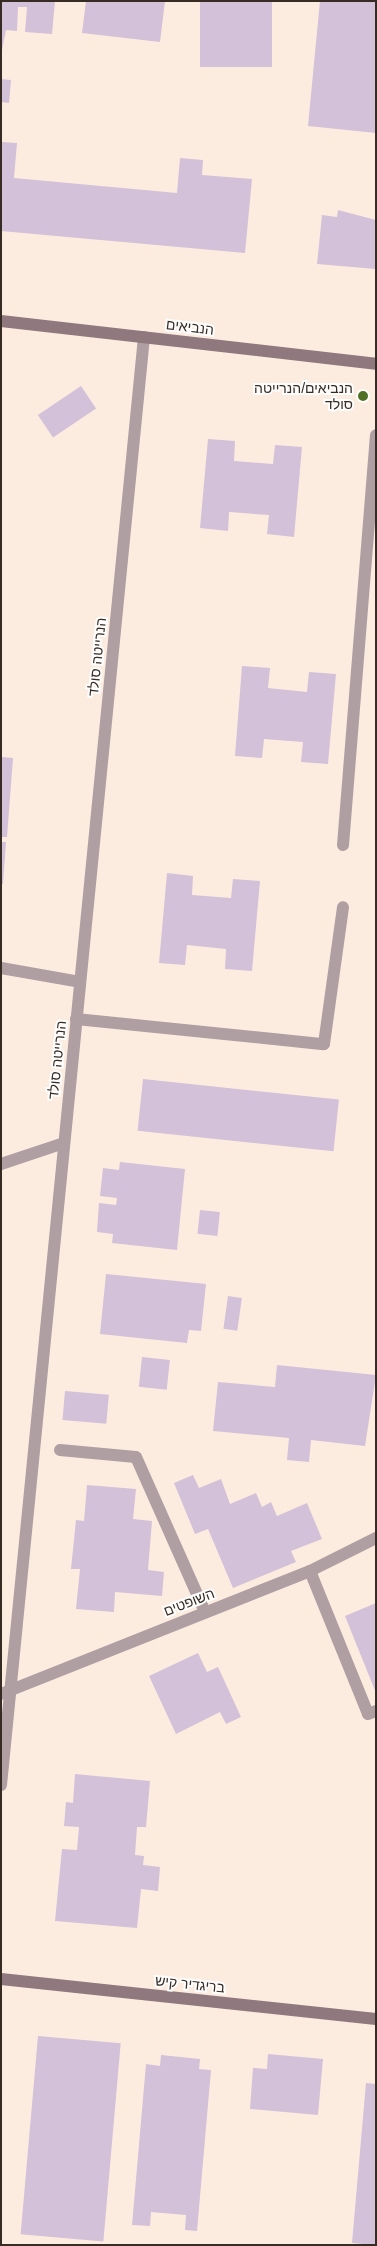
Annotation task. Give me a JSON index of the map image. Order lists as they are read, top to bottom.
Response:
{
  "streets": {
    "street": [
      "הנביאים",
      "הנרייטה סולד",
      "השופטים",
      "בריגדיר קיש"
    ]
  },
  "crossings": [
    ["הנביאים", "הנרייטה סולד"],
    ["הנרייטה סולד", "השופטים"]
  ],
  "places": ["הנביאים/הנרייטה סולד"]
}
